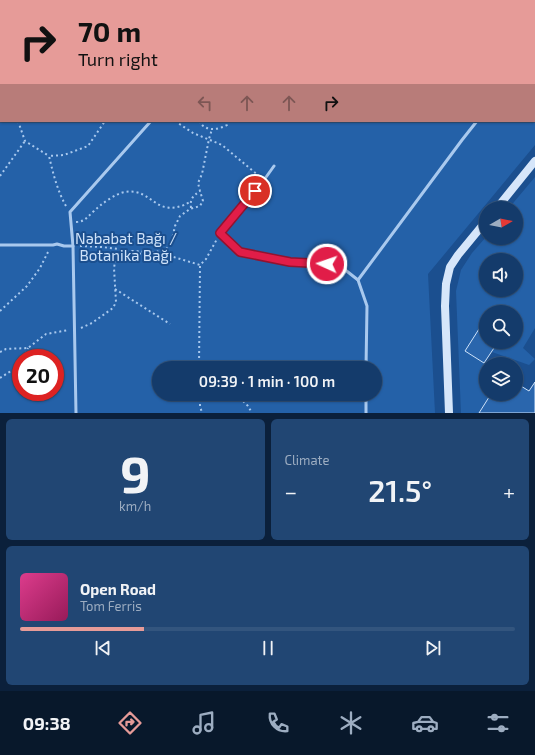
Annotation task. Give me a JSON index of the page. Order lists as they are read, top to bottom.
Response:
{
  "parks": ["Nəbabət Bağı / Botanika Bağı"],
  "north": "right",
  "page": {
    "turn": ["70 m", "Turn right"],
    "limit": "20",
    "trip": "09:39 · 1 min · 100 m",
    "tile": [
      ["9", "km/h"],
      "Climate"
    ],
    "heat": ["−", "21.5°", "+"],
    "song": ["Open Road", "Tom Ferris"],
    "tabs": "09:38"
  }
}
